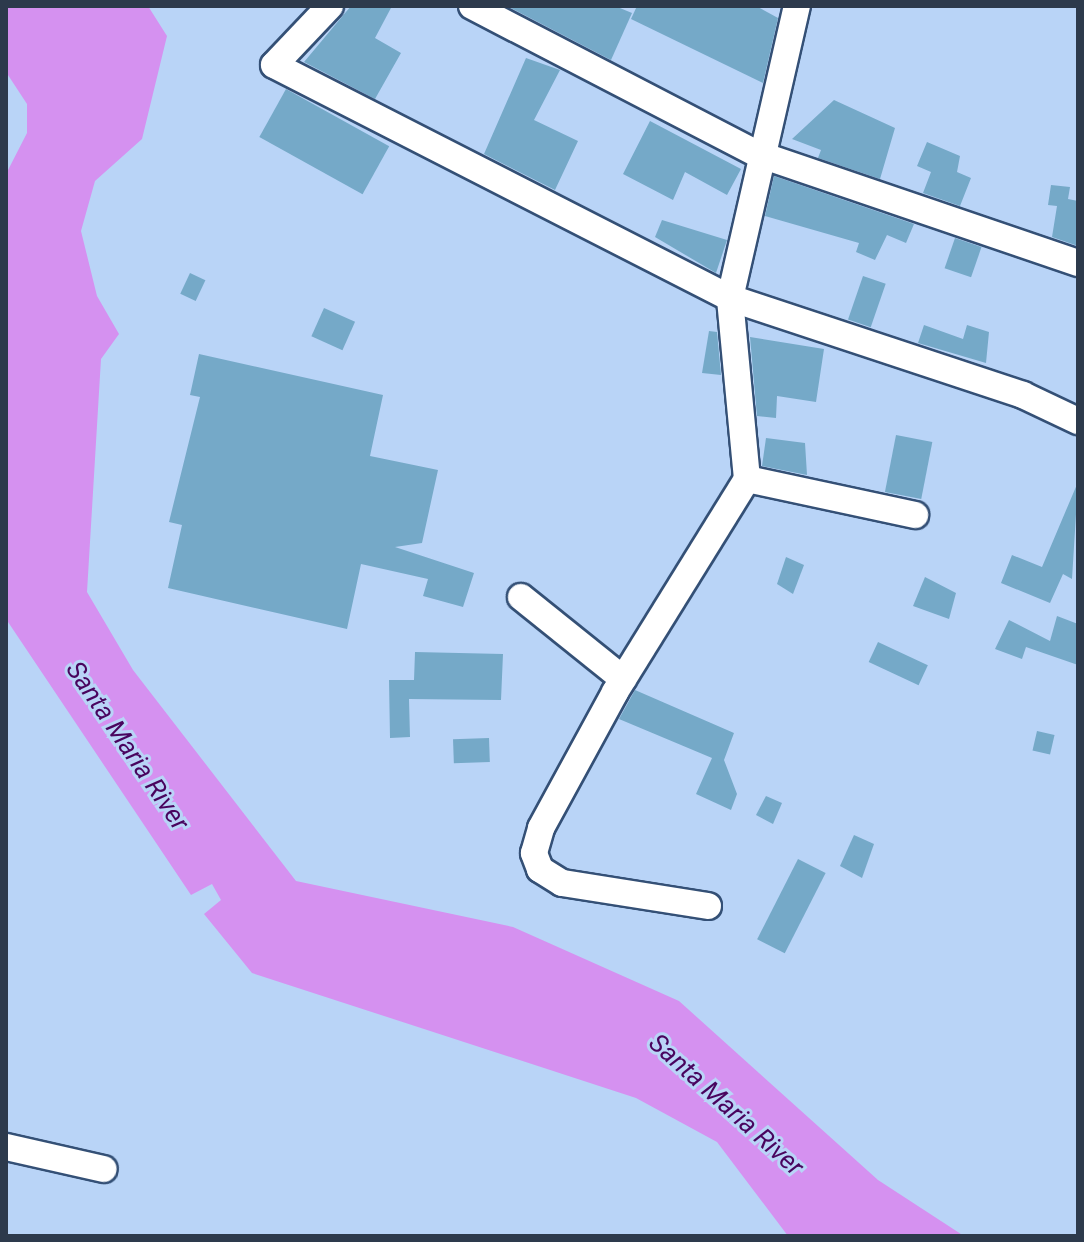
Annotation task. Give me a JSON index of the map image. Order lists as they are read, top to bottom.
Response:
{
  "water": ["Santa Maria River"]
}
